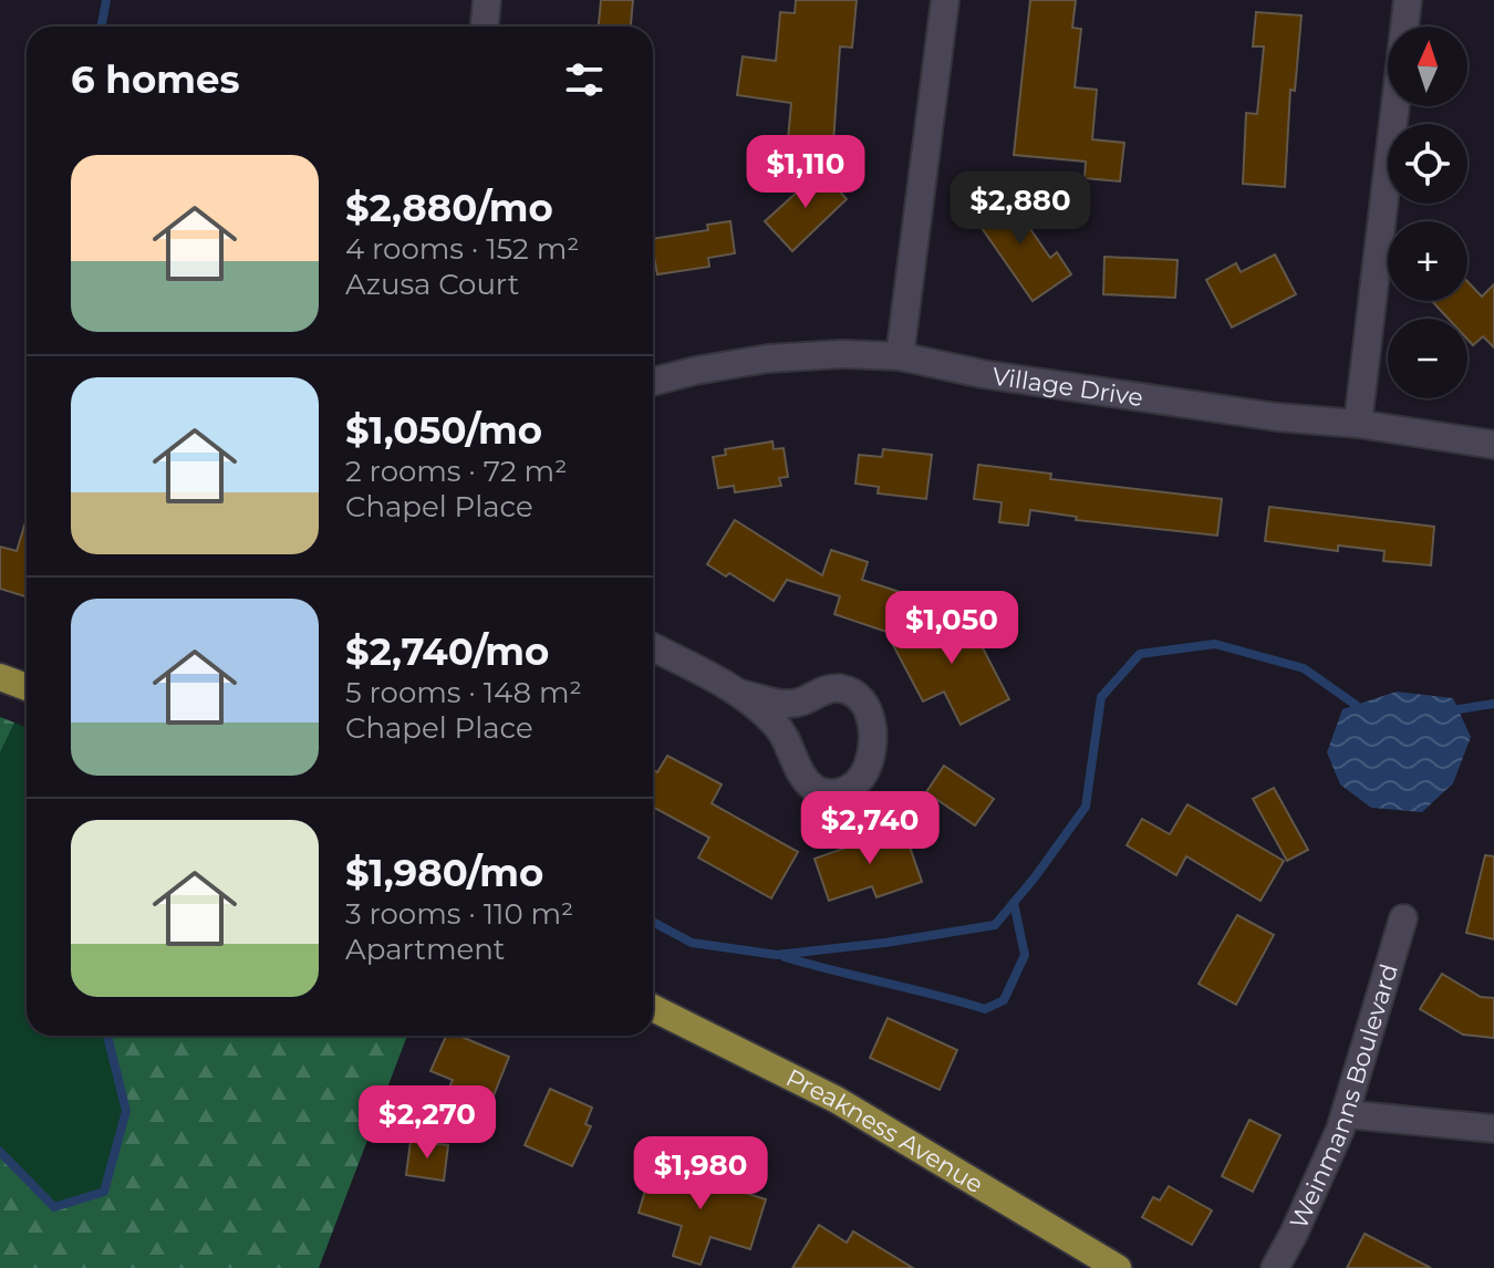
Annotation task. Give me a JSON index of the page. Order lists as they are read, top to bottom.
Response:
{
  "streets": {
    "main road": ["Preakness Avenue"],
    "street": ["Village Drive", "Weinmanns Boulevard"]
  },
  "north": "top",
  "page": {
    "map_buttons": ["+", "−"],
    "heading": "6 homes",
    "list": [
      {
        "name": "$2,880/mo",
        "note": "4 rooms · 152 m² · Azusa Court"
      },
      {
        "name": "$1,050/mo",
        "note": "2 rooms · 72 m² · Chapel Place"
      },
      {
        "name": "$2,740/mo",
        "note": "5 rooms · 148 m² · Chapel Place"
      },
      {
        "name": "$1,980/mo",
        "note": "3 rooms · 110 m² · Apartment"
      }
    ],
    "price": [
      "$1,110",
      "$2,880",
      "$1,050",
      "$2,740",
      "$2,270",
      "$1,980"
    ]
  }
}
